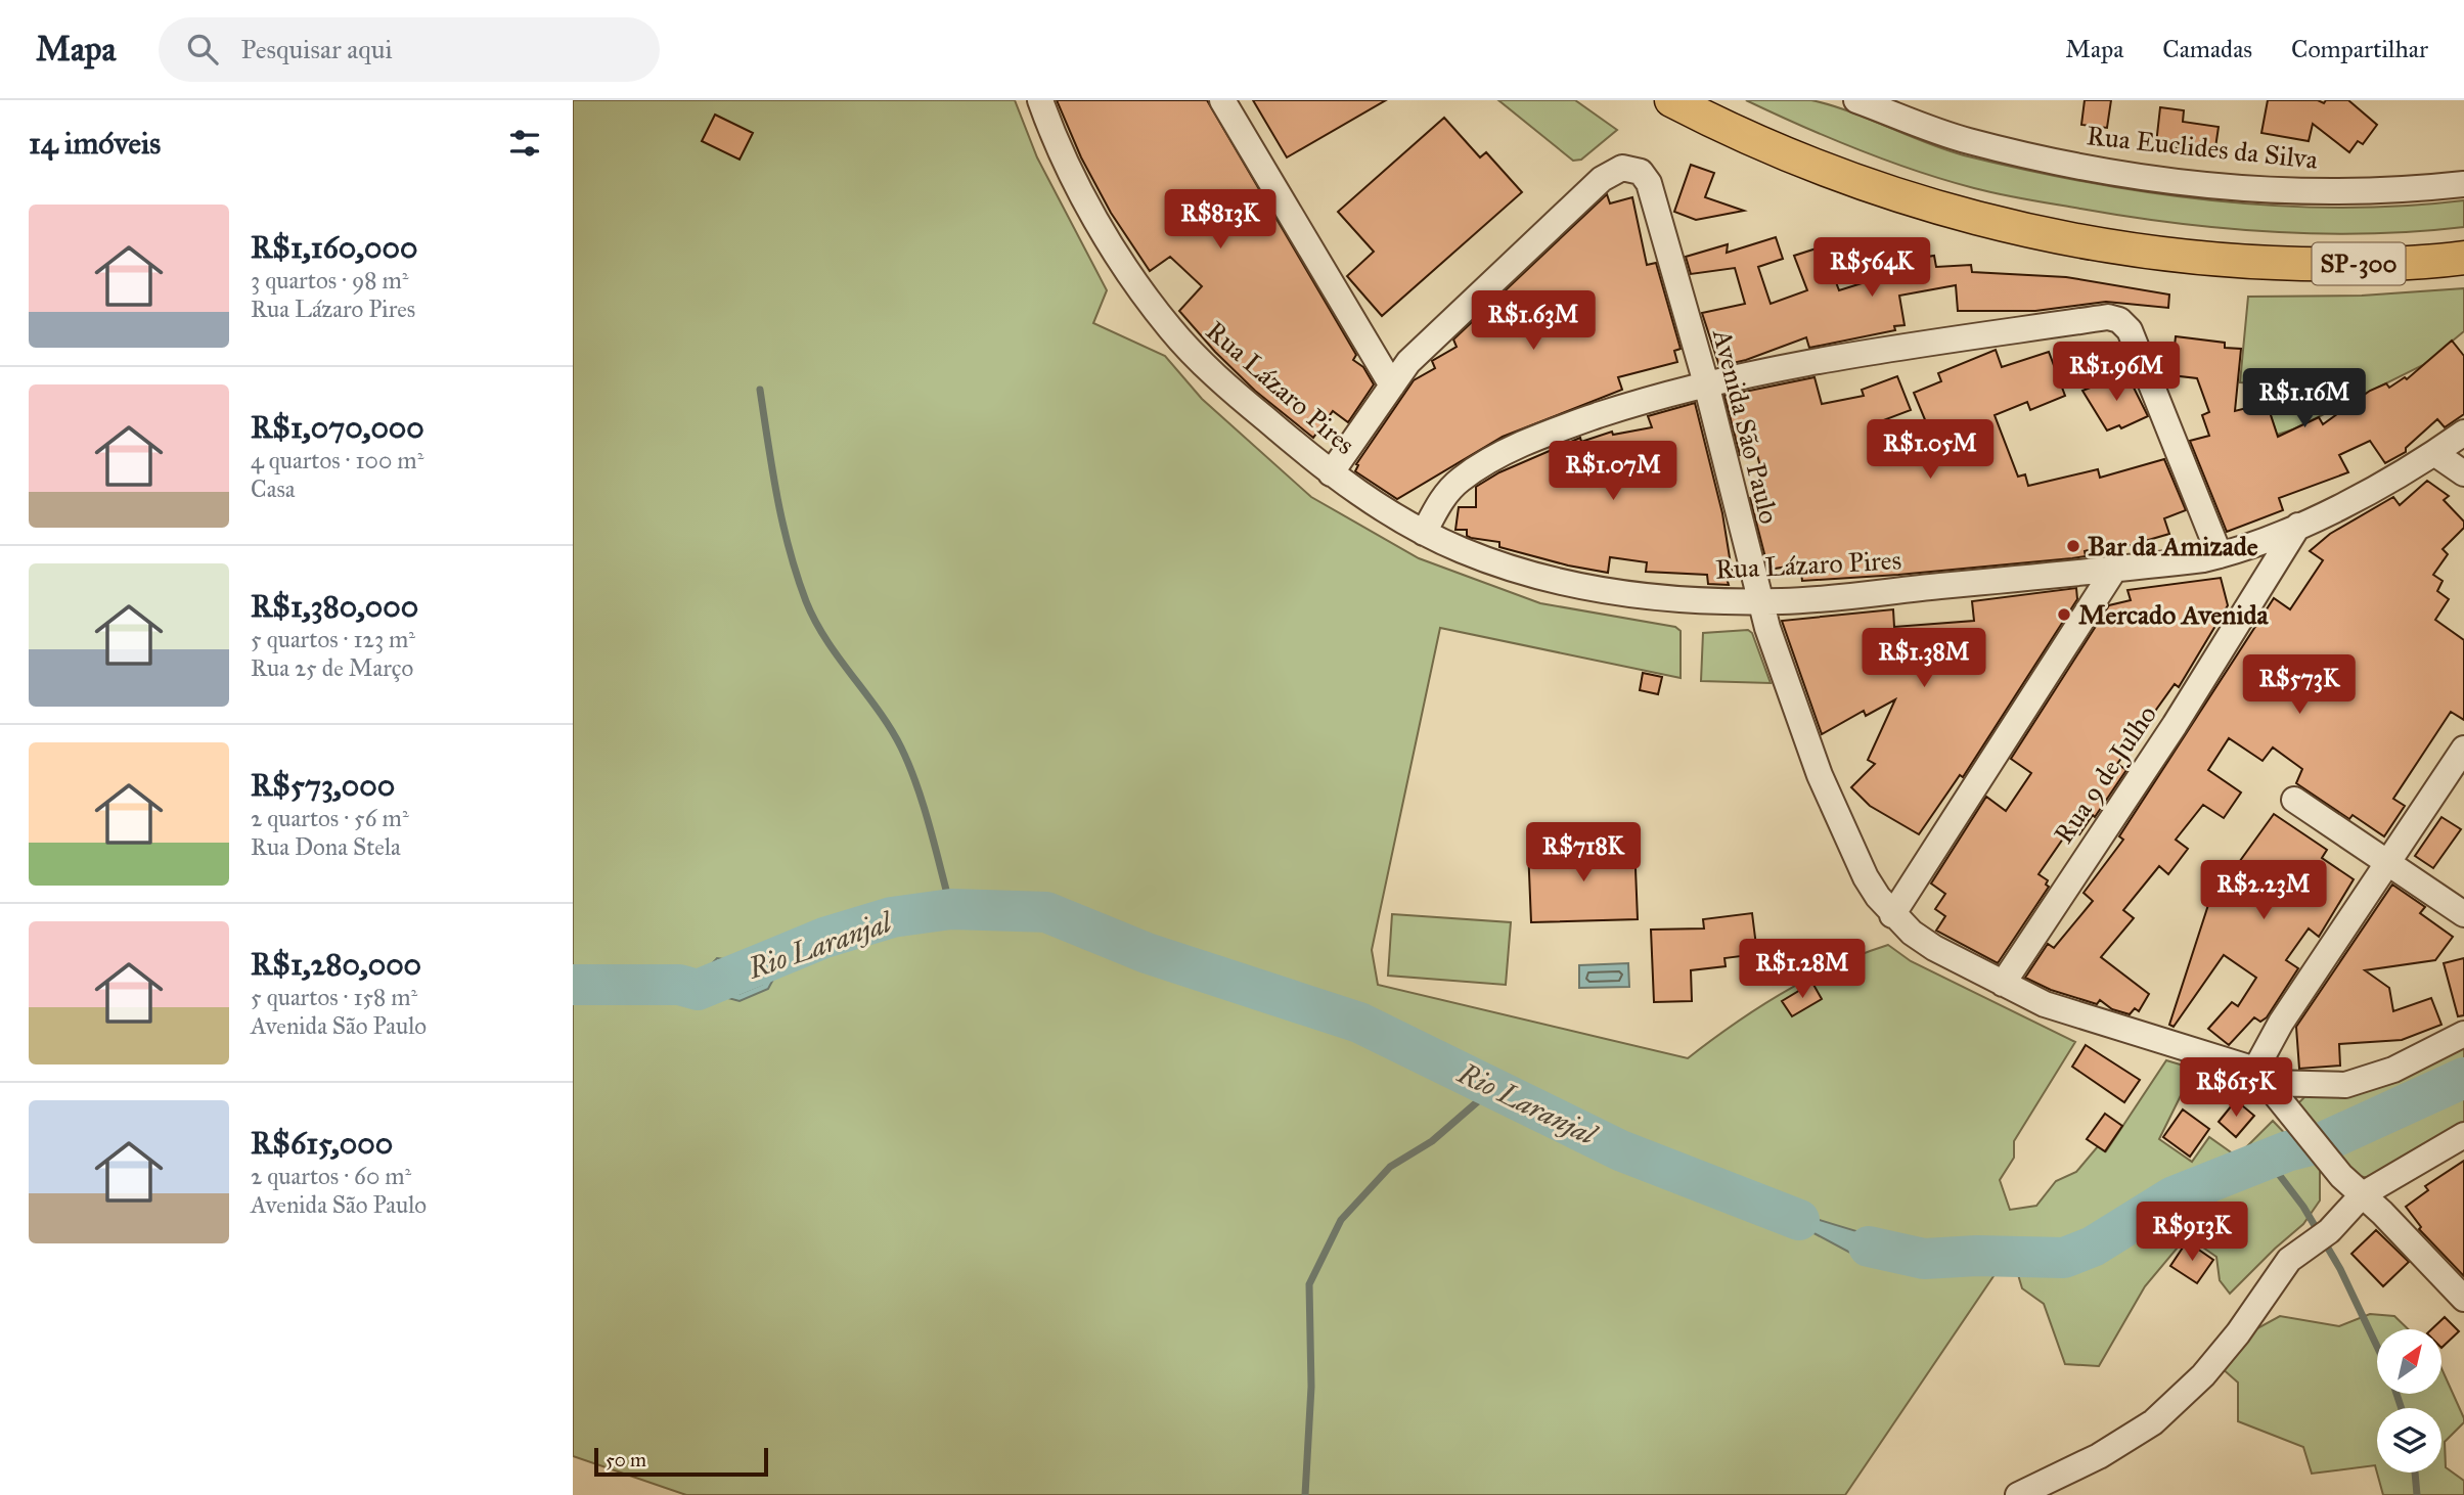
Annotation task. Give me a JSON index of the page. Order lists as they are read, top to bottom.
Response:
{
  "streets": {
    "main road": ["SP-300"],
    "street": [
      "Rua Euclides da Silva",
      "Rua Lázaro Pires",
      "Avenida São Paulo",
      "Rua 9 de Julho"
    ]
  },
  "crossings": [
    ["Rua Lázaro Pires", "Avenida São Paulo"],
    ["Rua Lázaro Pires", "Rua 9 de Julho"],
    ["Avenida São Paulo", "Rua 9 de Julho"]
  ],
  "water": ["Rio Laranjal"],
  "places": ["Bar da Amizade", "Mercado Avenida"],
  "scale_bar": "50 m",
  "north": "top right",
  "page": {
    "header": "Mapa",
    "search": "Pesquisar aqui",
    "nav": ["Mapa", "Camadas", "Compartilhar"],
    "heading": "14 imóveis",
    "list": [
      {
        "name": "R$1,160,000",
        "note": "3 quartos · 98 m² · Rua Lázaro Pires"
      },
      {
        "name": "R$1,070,000",
        "note": "4 quartos · 100 m² · Casa"
      },
      {
        "name": "R$1,380,000",
        "note": "5 quartos · 123 m² · Rua 25 de Março"
      },
      {
        "name": "R$573,000",
        "note": "2 quartos · 56 m² · Rua Dona Stela"
      },
      {
        "name": "R$1,280,000",
        "note": "5 quartos · 158 m² · Avenida São Paulo"
      },
      {
        "name": "R$615,000",
        "note": "2 quartos · 60 m² · Avenida São Paulo"
      }
    ],
    "price": [
      "R$813K",
      "R$564K",
      "R$1.63M",
      "R$1.96M",
      "R$1.16M",
      "R$1.05M",
      "R$1.07M",
      "R$1.38M",
      "R$573K",
      "R$718K",
      "R$2.23M",
      "R$1.28M",
      "R$615K",
      "R$913K"
    ],
    "scale": "50 m"
  }
}
